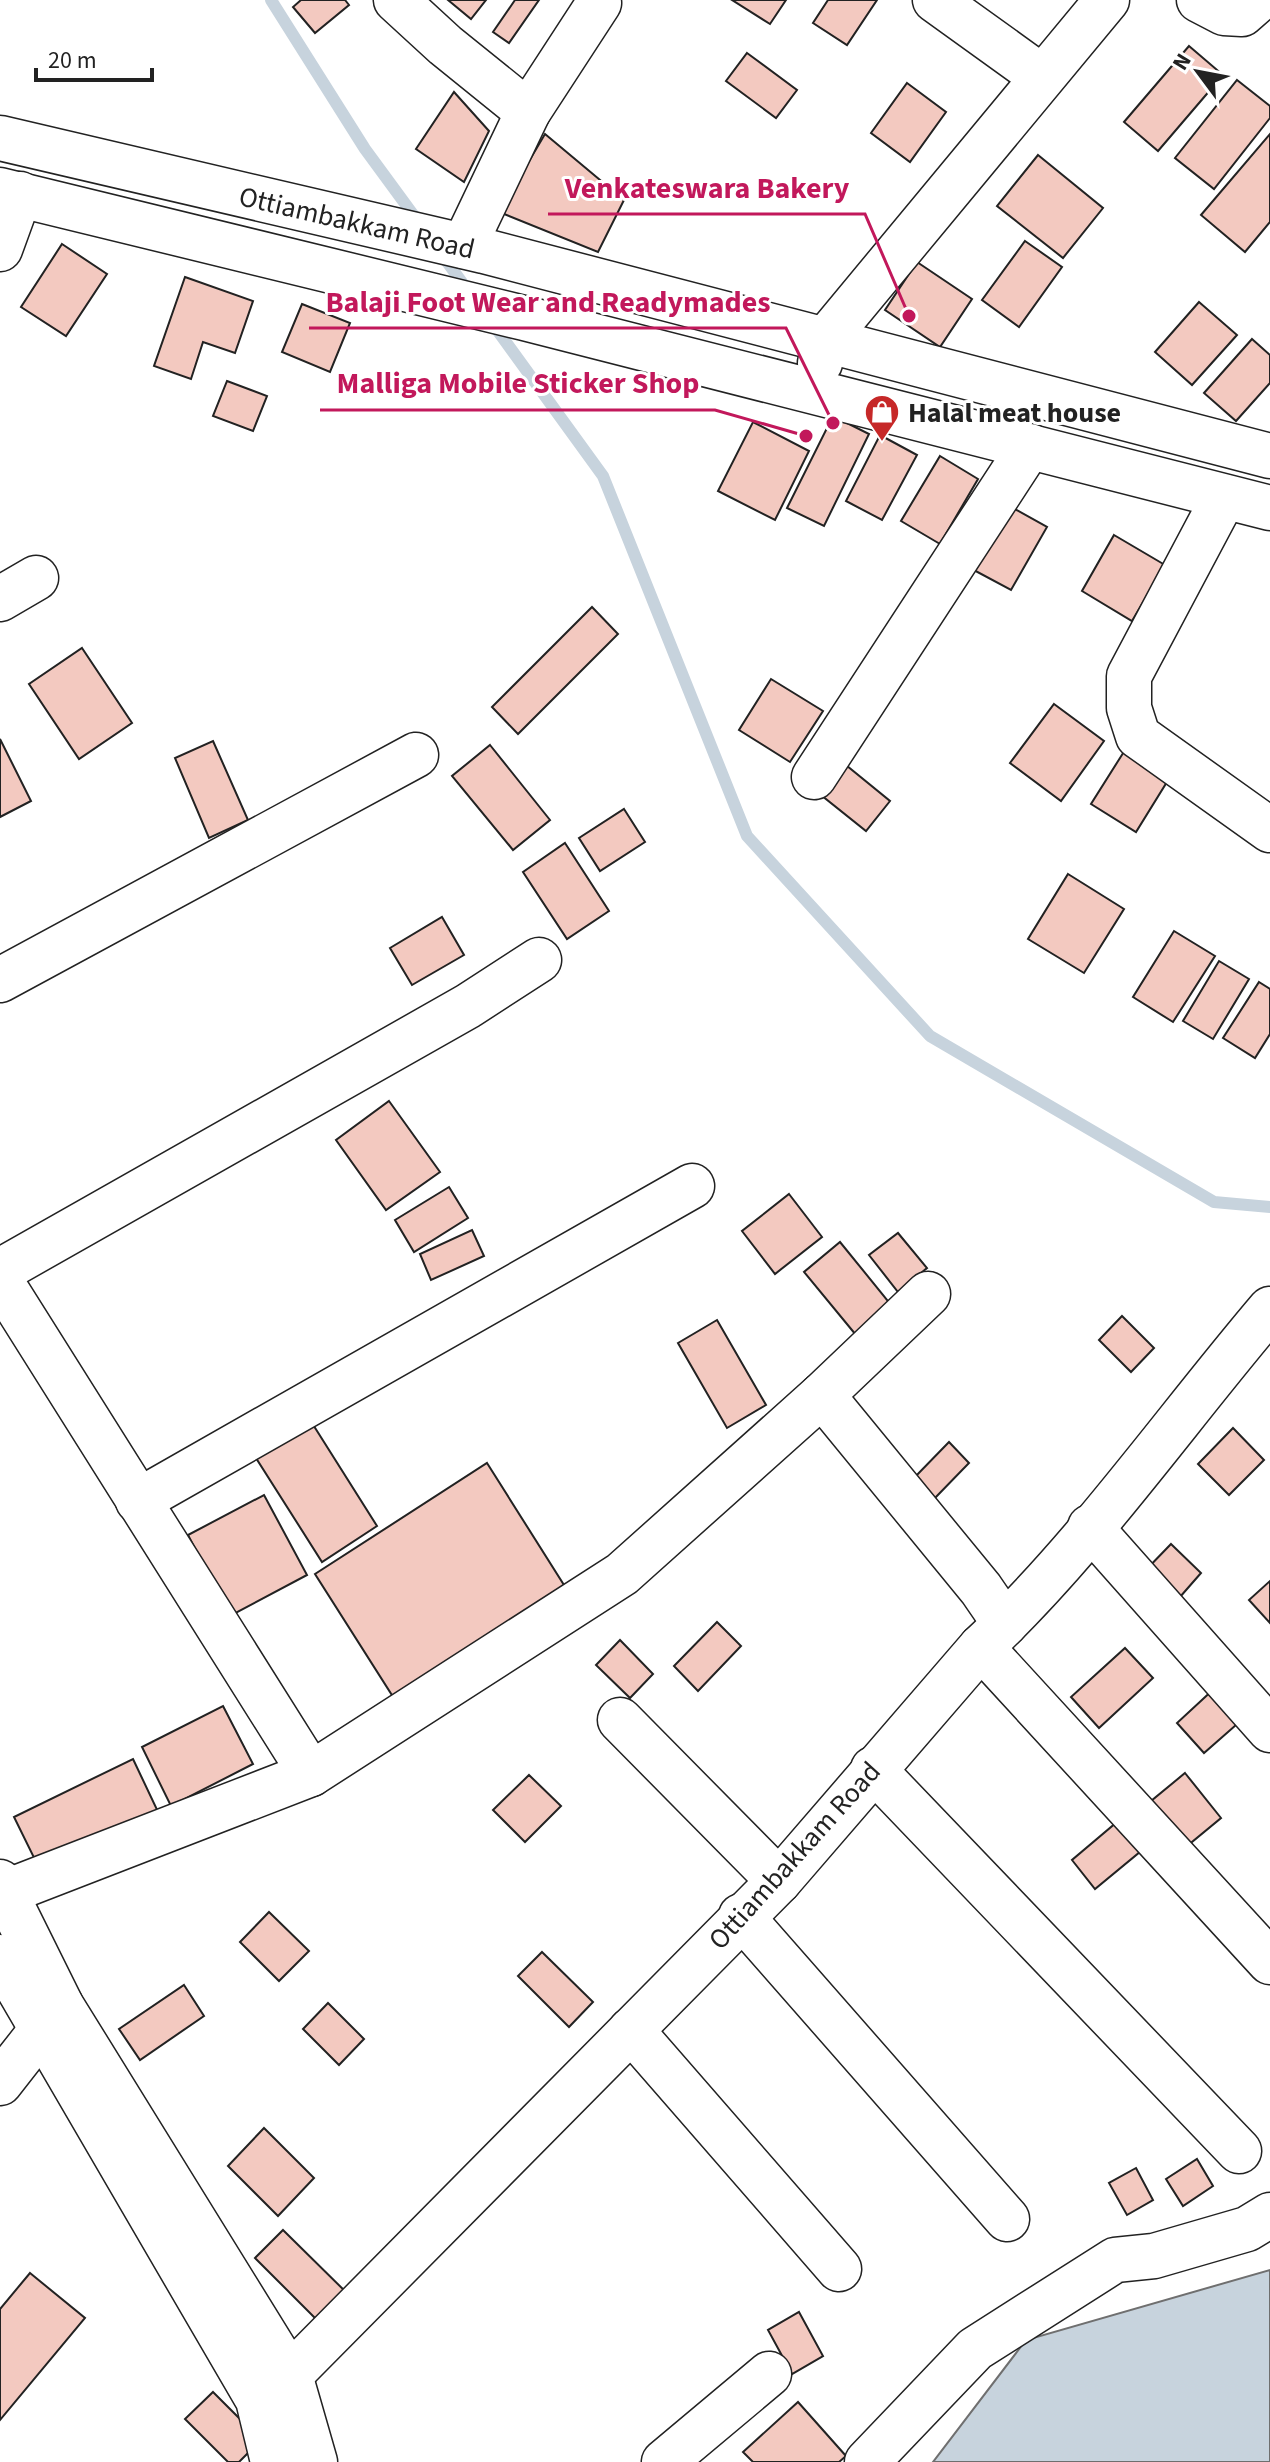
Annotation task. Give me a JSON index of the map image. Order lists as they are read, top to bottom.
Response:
{
  "streets": {
    "street": ["Ottiambakkam Road"]
  },
  "places": {
    "other": ["Venkateswara Bakery", "Balaji Foot Wear and Readymades", "Malliga Mobile Sticker Shop"],
    "shop": ["Halal meat house"]
  },
  "scale_bar": "20 m",
  "north": "top left"
}
